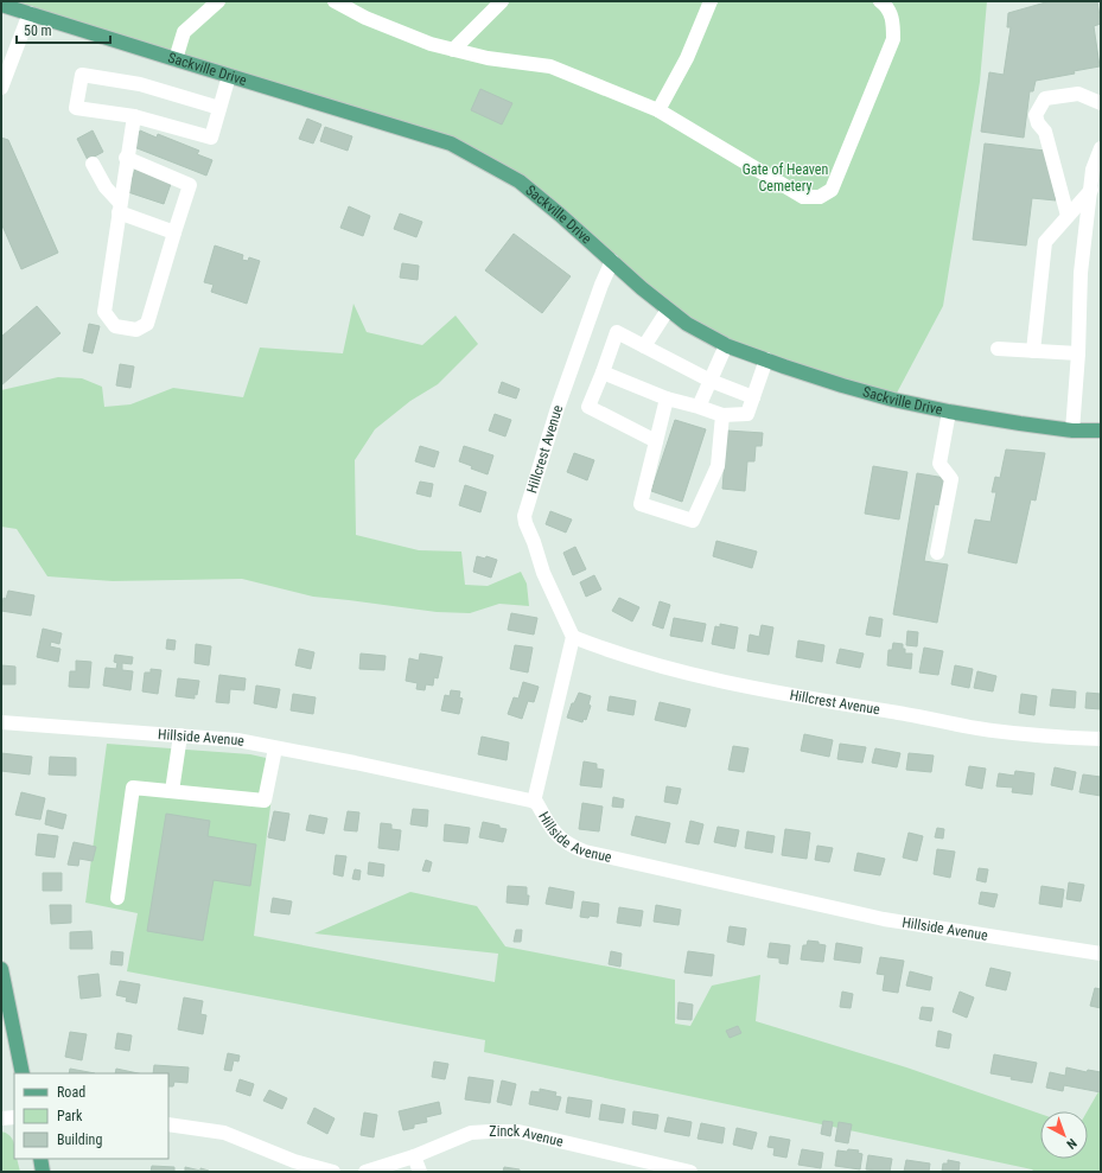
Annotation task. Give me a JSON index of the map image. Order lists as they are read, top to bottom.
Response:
{
  "streets": {
    "main road": ["Sackville Drive"],
    "street": ["Hillcrest Avenue", "Hillside Avenue", "Zinck Avenue"]
  },
  "crossings": [
    ["Sackville Drive", "Hillcrest Avenue"]
  ],
  "parks": ["Gate of Heaven Cemetery"],
  "legend": ["Road", "Park", "Building"],
  "scale_bar": "50 m",
  "north": "bottom right"
}
